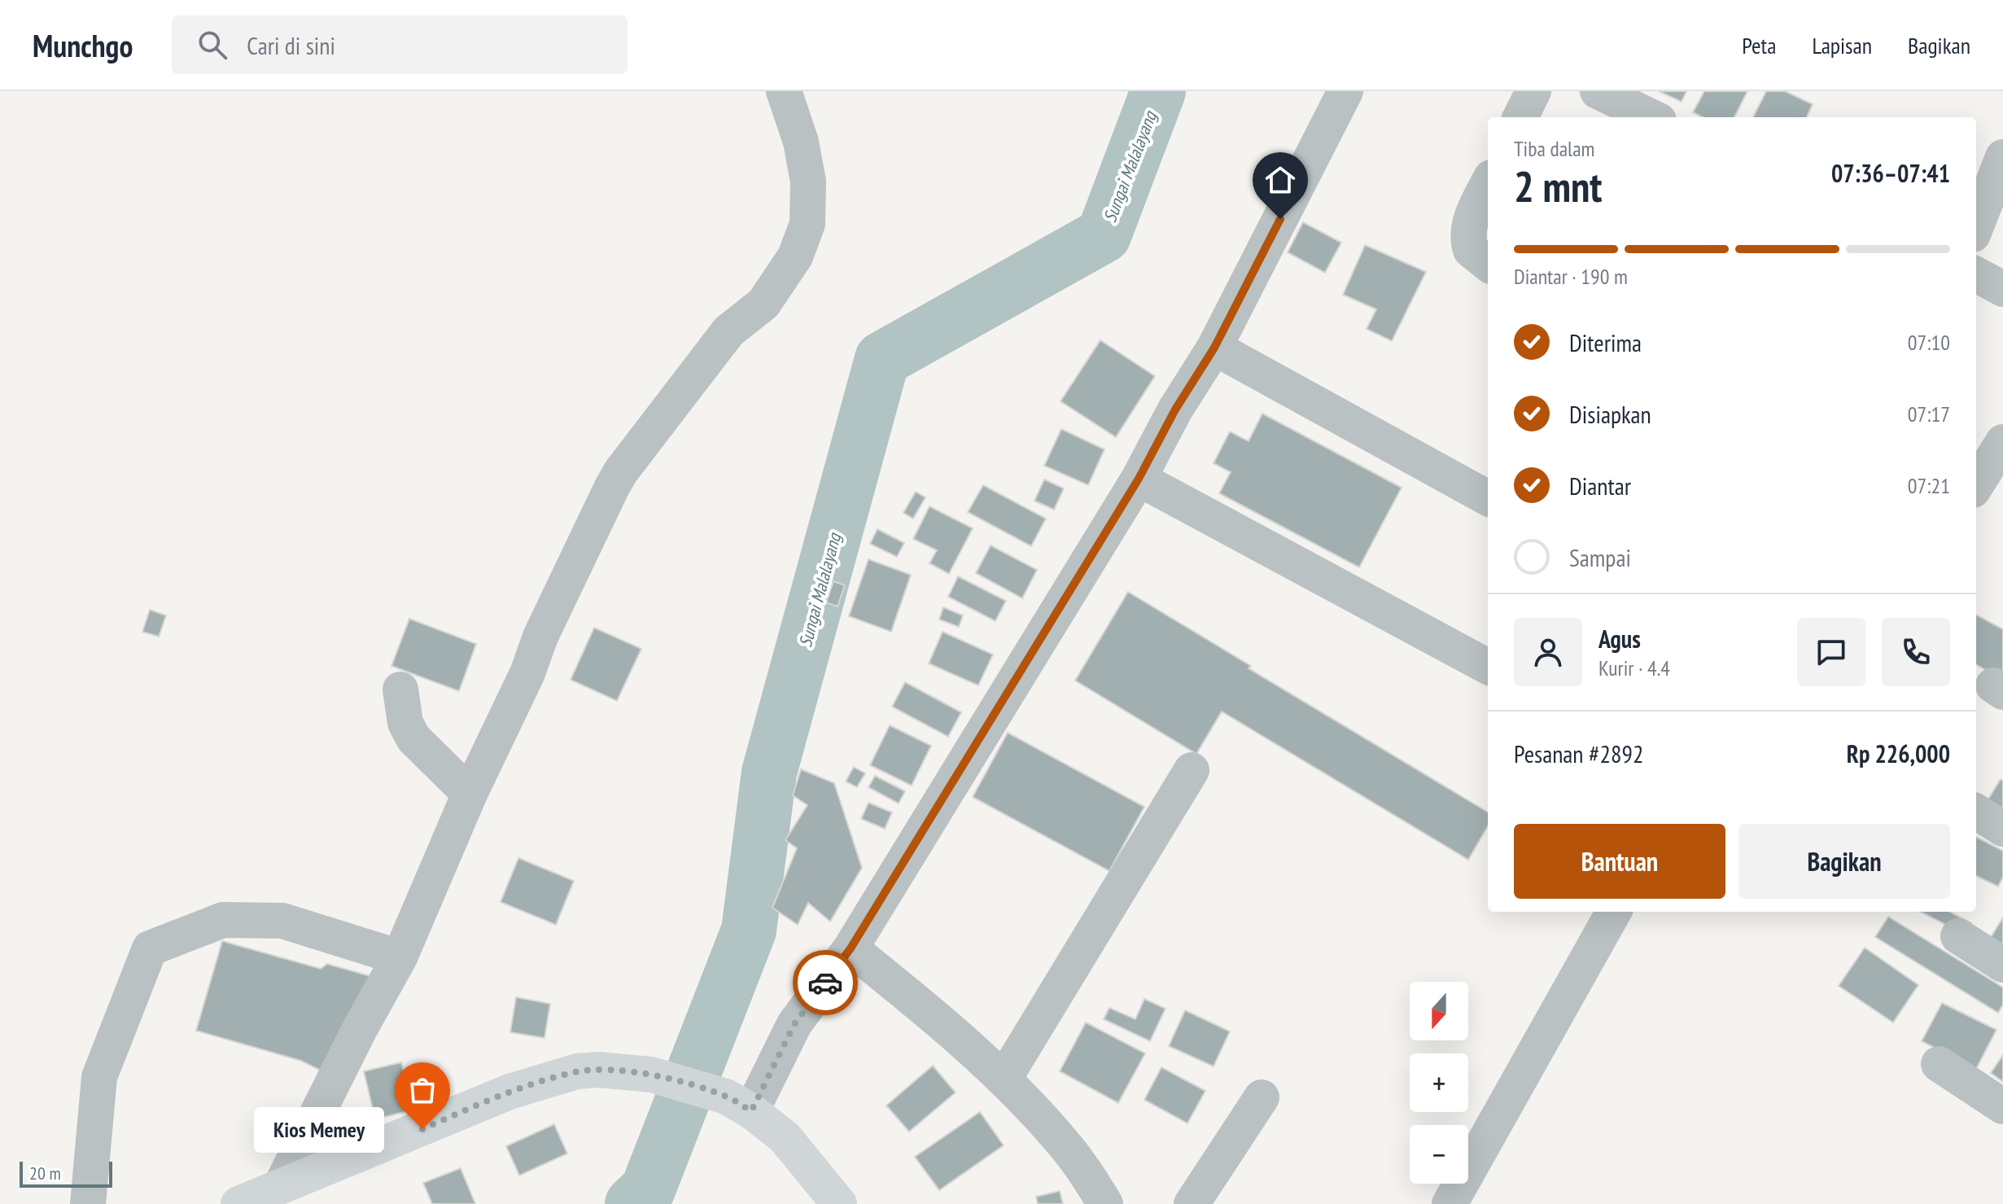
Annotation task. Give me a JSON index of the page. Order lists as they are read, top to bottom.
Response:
{
  "water": ["Sungai Malalayang"],
  "places": ["Kios Memey"],
  "scale_bar": "20 m",
  "north": "bottom",
  "page": {
    "header": "Munchgo",
    "search": "Cari di sini",
    "nav": ["Peta", "Lapisan", "Bagikan"],
    "heading": ["2 mnt", "Tiba dalam", "07:36–07:41"],
    "panel": [
      "Agus",
      "Kurir · 4.4",
      "Pesanan #2892",
      "Rp 226,000"
    ],
    "bar": "Diantar · 190 m",
    "list": [
      ["Diterima", "07:10"],
      ["Disiapkan", "07:17"],
      ["Diantar", "07:21"],
      "Sampai"
    ],
    "buttons": ["Bantuan", "Bagikan"],
    "map_buttons": ["+", "−"],
    "bubble": "Kios Memey",
    "scale": "20 m"
  }
}
